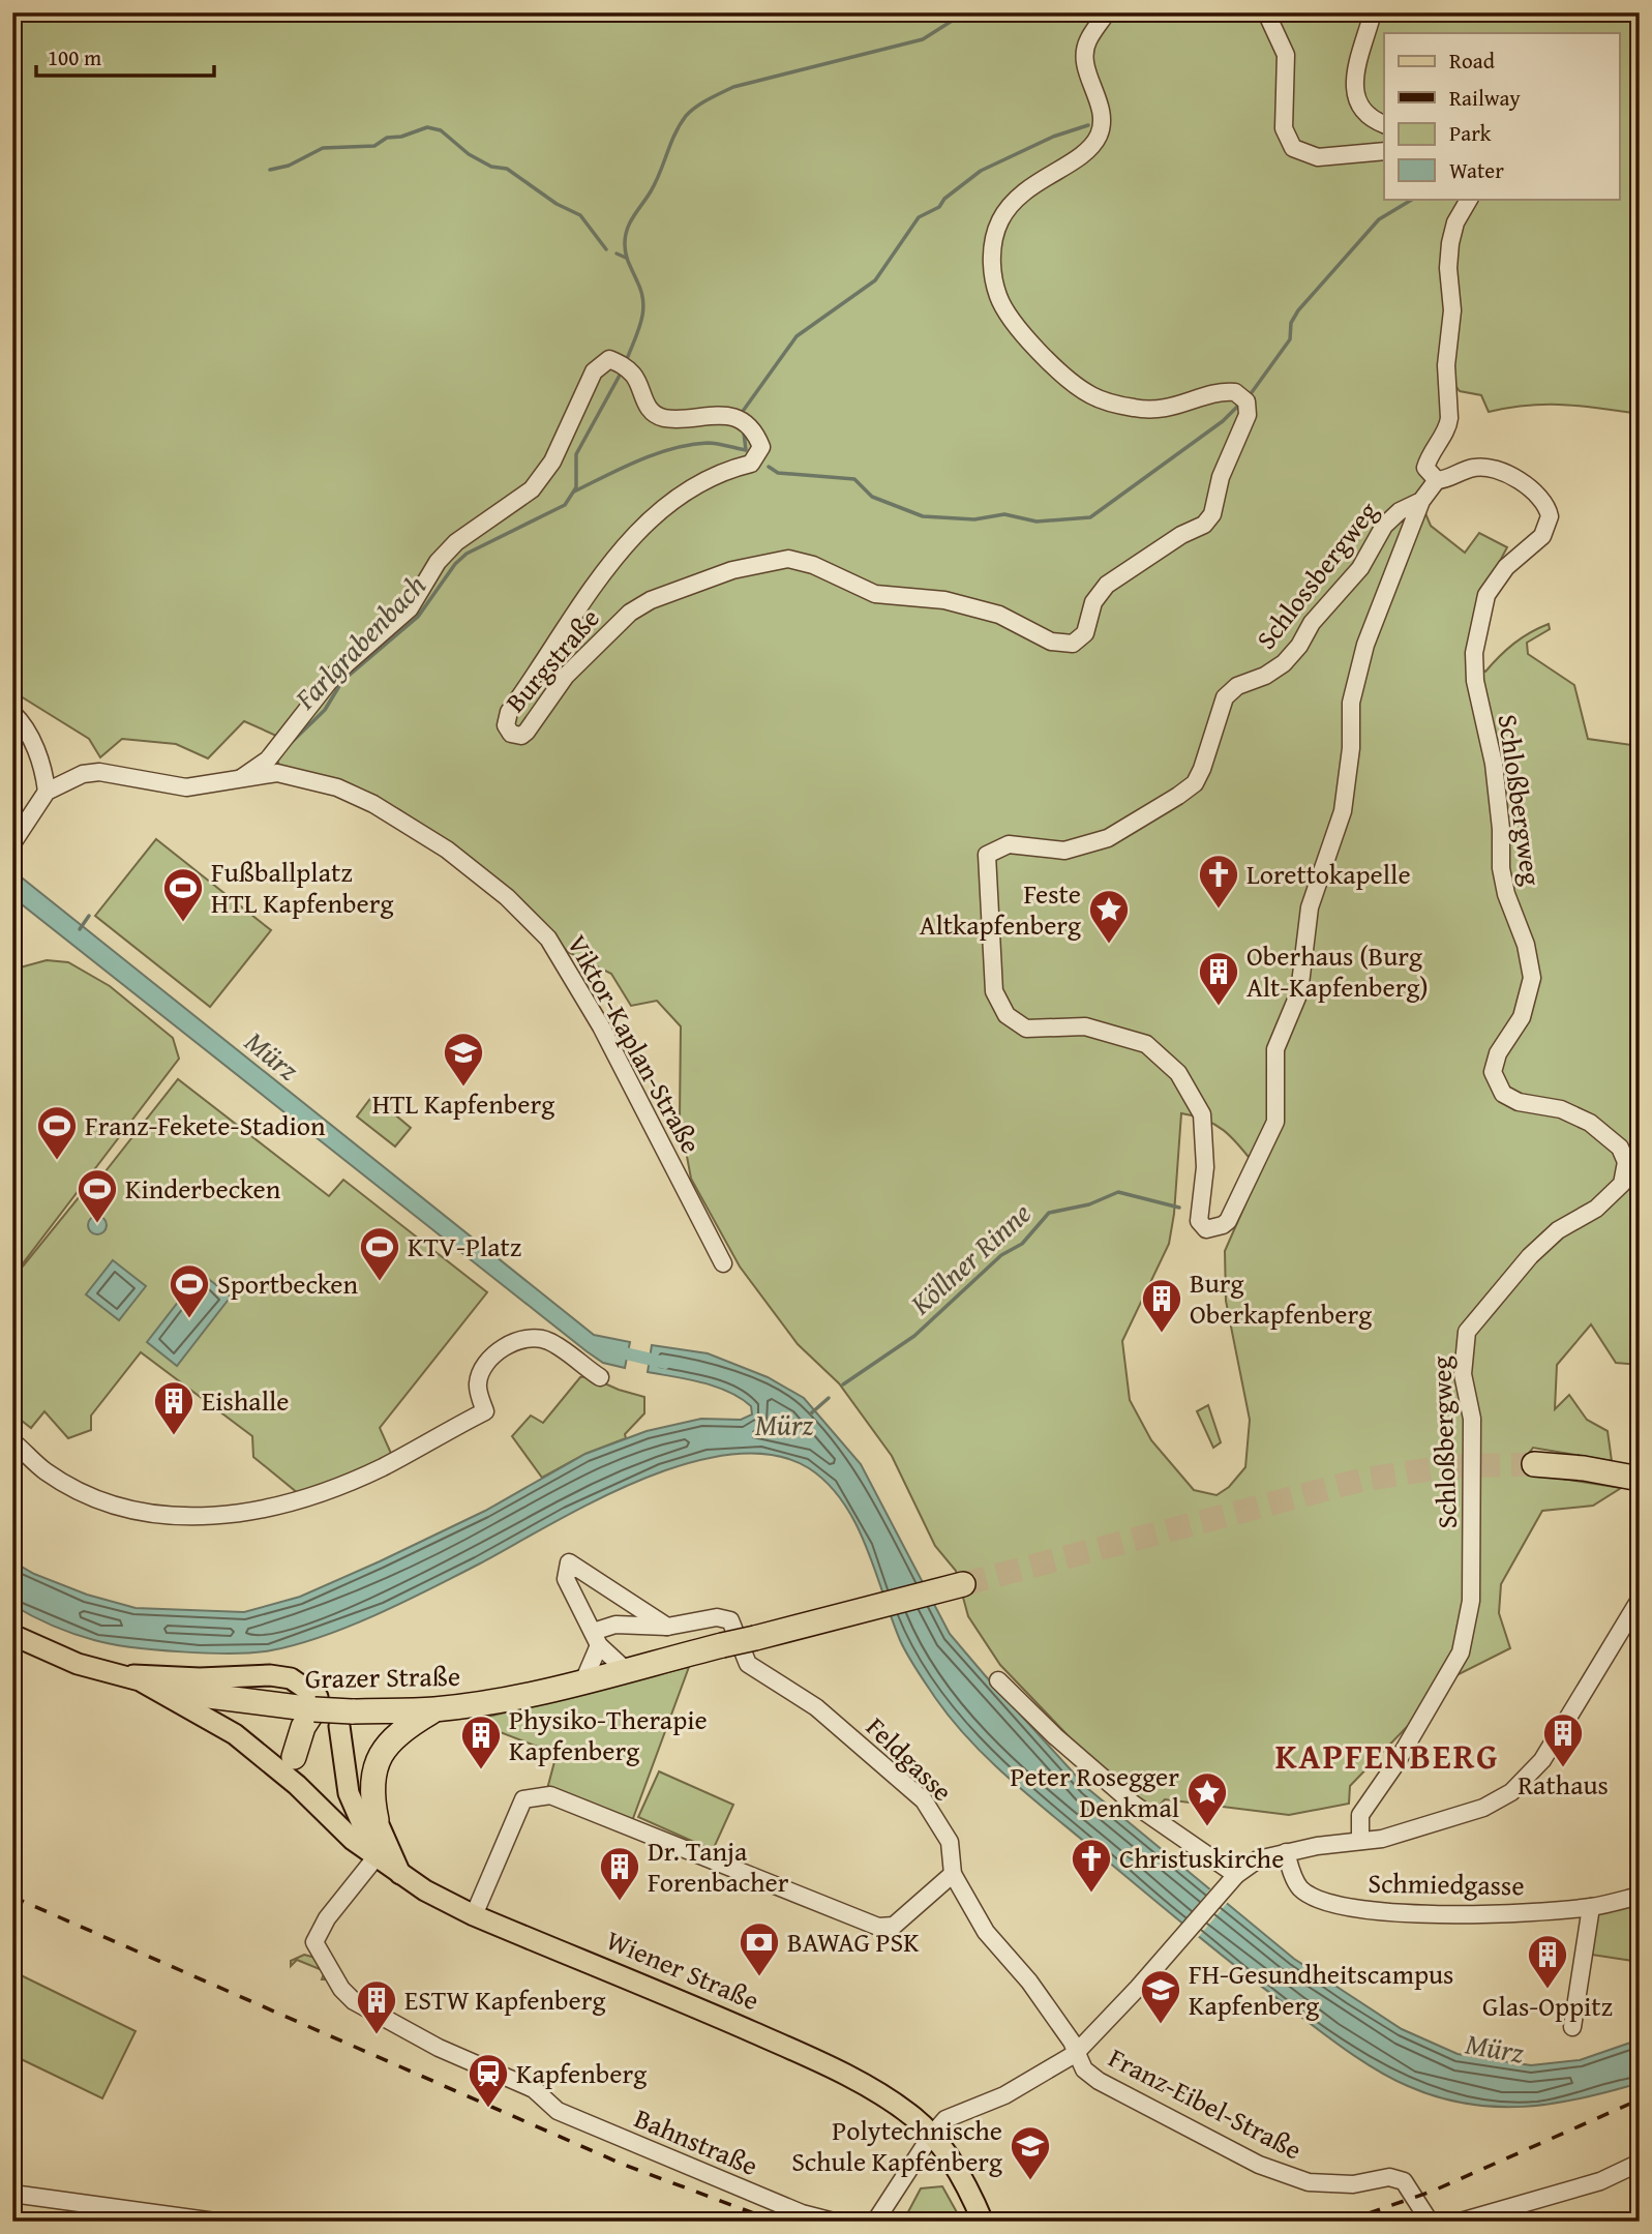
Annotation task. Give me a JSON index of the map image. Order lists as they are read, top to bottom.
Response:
{
  "streets": {
    "highway": ["Grazer Straße"],
    "main road": ["Wiener Straße"],
    "street": [
      "Schlossbergweg",
      "Burgstraße",
      "Schloßbergweg",
      "Viktor-Kaplan-Straße",
      "Feldgasse",
      "Schmiedgasse",
      "Franz-Eibel-Straße",
      "Bahnstraße"
    ]
  },
  "crossings": [
    ["Schlossbergweg", "Schloßbergweg"],
    ["Burgstraße", "Viktor-Kaplan-Straße"],
    ["Feldgasse", "Franz-Eibel-Straße"],
    ["Wiener Straße", "Bahnstraße"]
  ],
  "districts": ["KAPFENBERG"],
  "water": ["Farlgrabenbach", "Mürz", "Köllner Rinne"],
  "places": {
    "church": ["Lorettokapelle", "Christuskirche"],
    "sports": [
      "Fußballplatz HTL Kapfenberg",
      "Franz-Fekete-Stadion",
      "Kinderbecken",
      "KTV-Platz",
      "Sportbecken"
    ],
    "place": ["Feste Altkapfenberg", "Peter Rosegger Denkmal"],
    "building": [
      "Oberhaus (Burg Alt-Kapfenberg)",
      "Burg Oberkapfenberg",
      "Eishalle",
      "Rathaus",
      "Physiko-Therapie Kapfenberg",
      "Dr. Tanja Forenbacher",
      "Glas-Oppitz",
      "ESTW Kapfenberg"
    ],
    "school or university": ["HTL Kapfenberg", "FH-Gesundheitscampus Kapfenberg", "Polytechnische Schule Kapfenberg"],
    "bank": ["BAWAG PSK"],
    "station": ["Kapfenberg"]
  },
  "legend": [
    "Road",
    "Railway",
    "Park",
    "Water"
  ],
  "scale_bar": "100 m"
}
